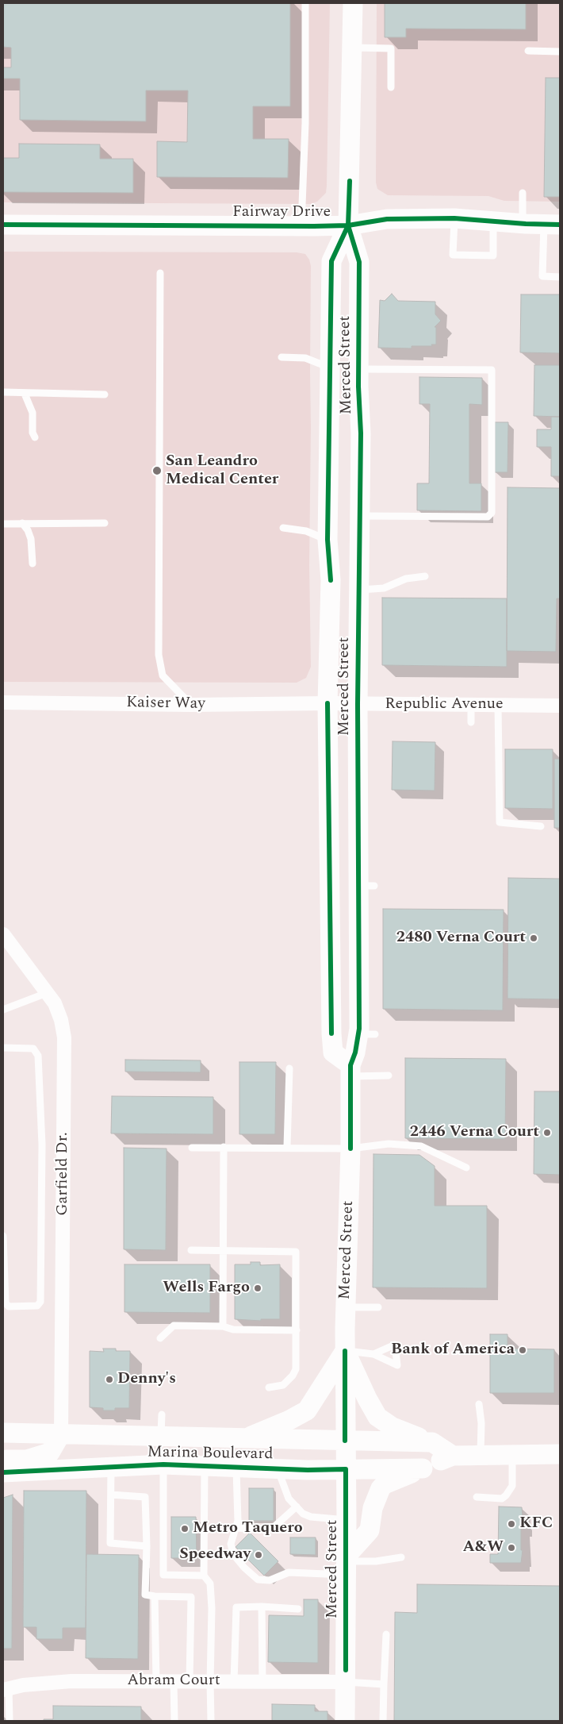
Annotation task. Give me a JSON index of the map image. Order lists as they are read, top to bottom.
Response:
{
  "streets": {
    "street": [
      "Fairway Drive",
      "Merced Street",
      "Kaiser Way",
      "Republic Avenue",
      "Garfield Dr.",
      "Marina Boulevard",
      "Abram Court"
    ]
  },
  "crossings": [
    ["Fairway Drive", "Merced Street"],
    ["Merced Street", "Kaiser Way"],
    ["Merced Street", "Republic Avenue"],
    ["Merced Street", "Marina Boulevard"],
    ["Merced Street", "Abram Court"],
    ["Kaiser Way", "Republic Avenue"],
    ["Garfield Dr.", "Marina Boulevard"]
  ],
  "places": [
    "San Leandro Medical Center",
    "2480 Verna Court",
    "2446 Verna Court",
    "Wells Fargo",
    "Bank of America",
    "Denny's",
    "KFC",
    "Metro Taquero",
    "A&W",
    "Speedway"
  ]
}
